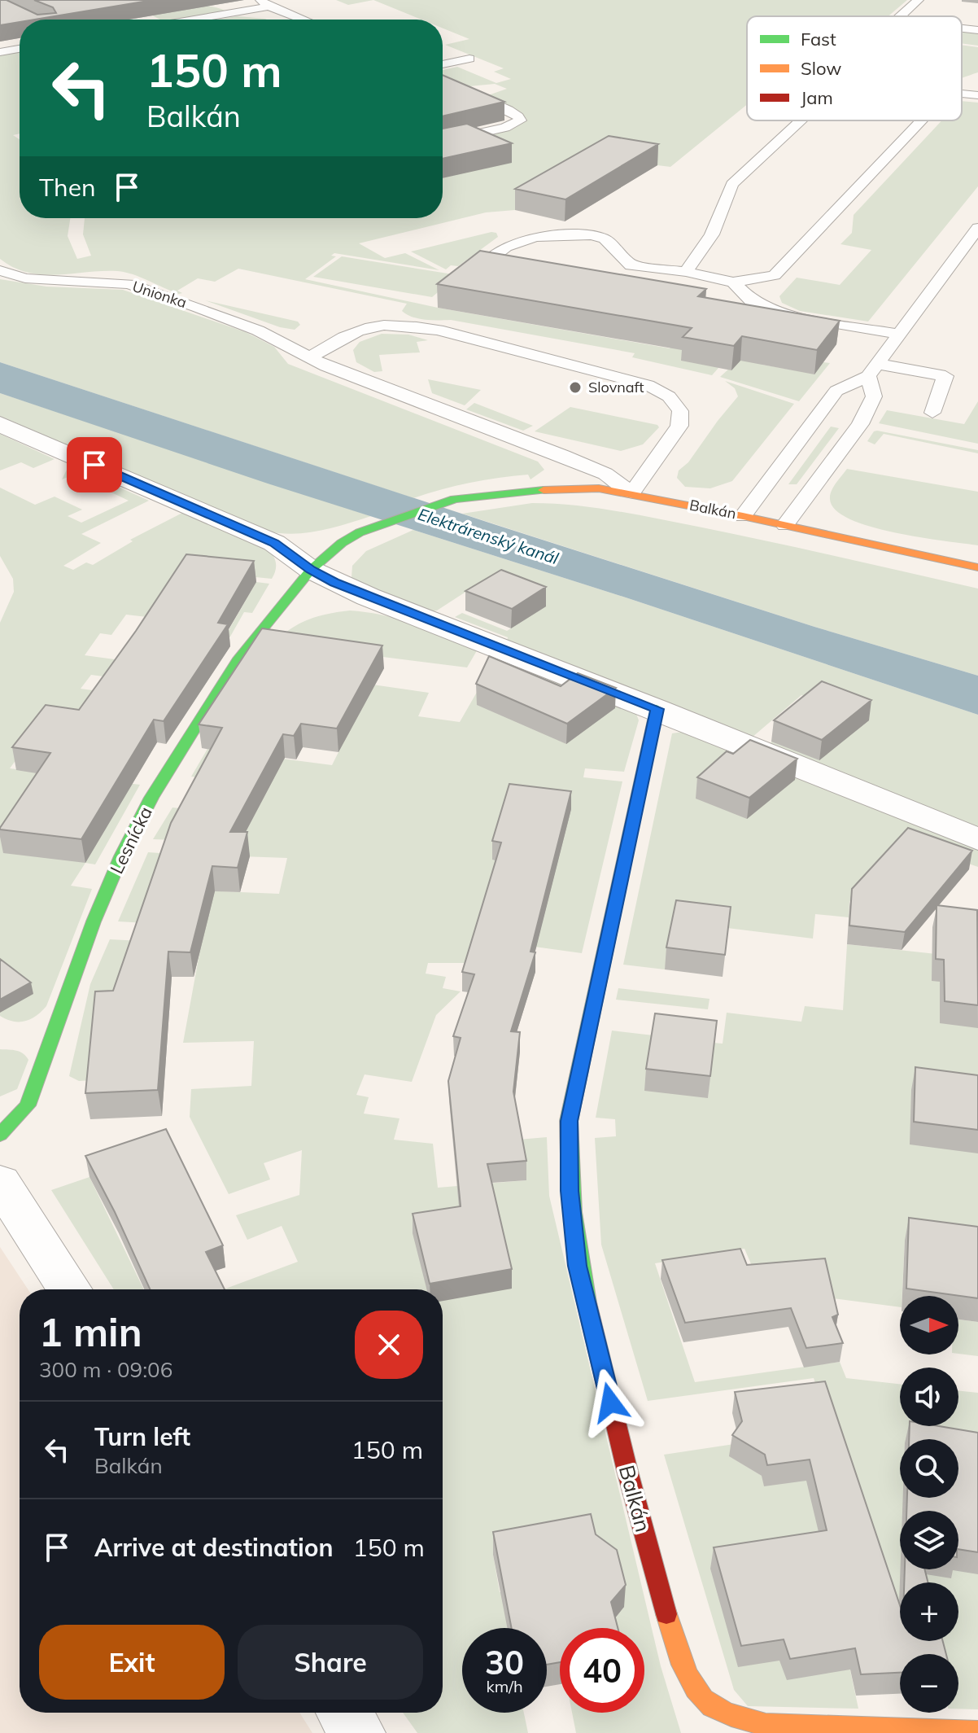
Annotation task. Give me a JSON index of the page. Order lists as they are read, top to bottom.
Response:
{
  "streets": {
    "street": ["Balkán", "Lesnícka"],
    "lane": ["Unionka"]
  },
  "crossings": [
    ["Unionka", "Balkán"],
    ["Balkán", "Lesnícka"]
  ],
  "water": ["Elektrárenský kanál"],
  "places": ["Slovnaft"],
  "legend": ["Fast", "Slow", "Jam"],
  "north": "right",
  "page": {
    "turn": ["150 m", "Balkán"],
    "then": "Then",
    "heading": ["1 min", "300 m · 09:06"],
    "map_buttons": ["+", "−"],
    "list": [
      {
        "name": "Turn left",
        "note": "Balkán",
        "value": "150 m"
      },
      {
        "name": "Arrive at destination",
        "value": "150 m"
      }
    ],
    "buttons": ["Exit", "Share"],
    "speed": "30 km/h",
    "limit": "40"
  }
}
